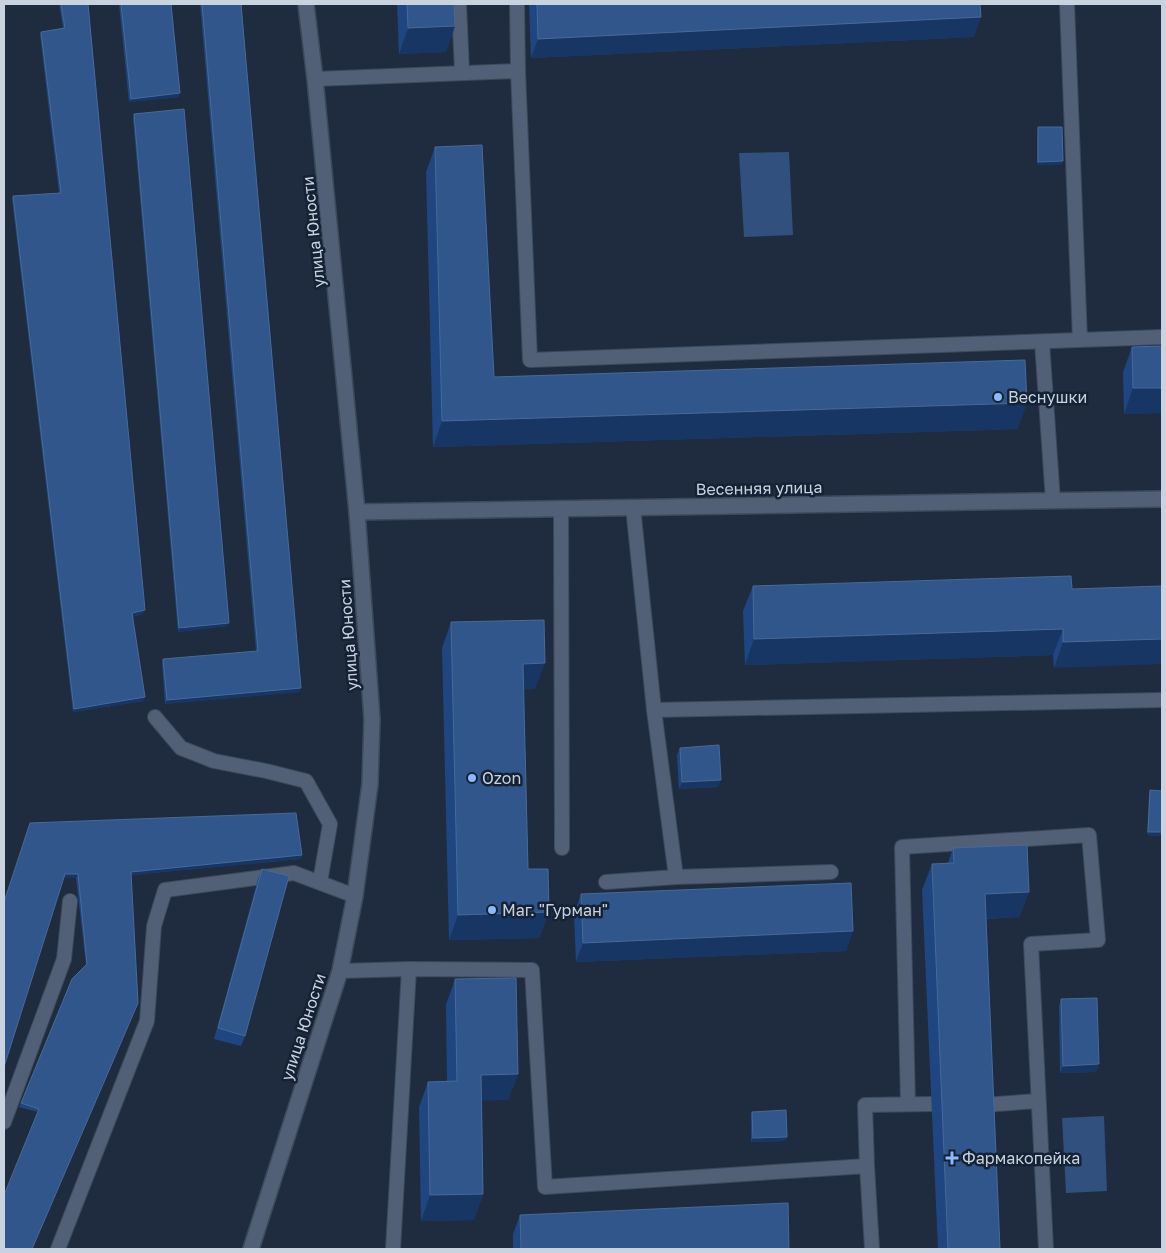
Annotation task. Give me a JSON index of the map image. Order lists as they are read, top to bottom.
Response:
{
  "streets": {
    "street": ["улица Юности", "Весенняя улица"]
  },
  "crossings": [
    ["улица Юности", "Весенняя улица"]
  ],
  "places": {
    "other": ["Веснушки", "Ozon", "Маг. \"Гурман\""],
    "health": ["Фармакопейка"]
  }
}
